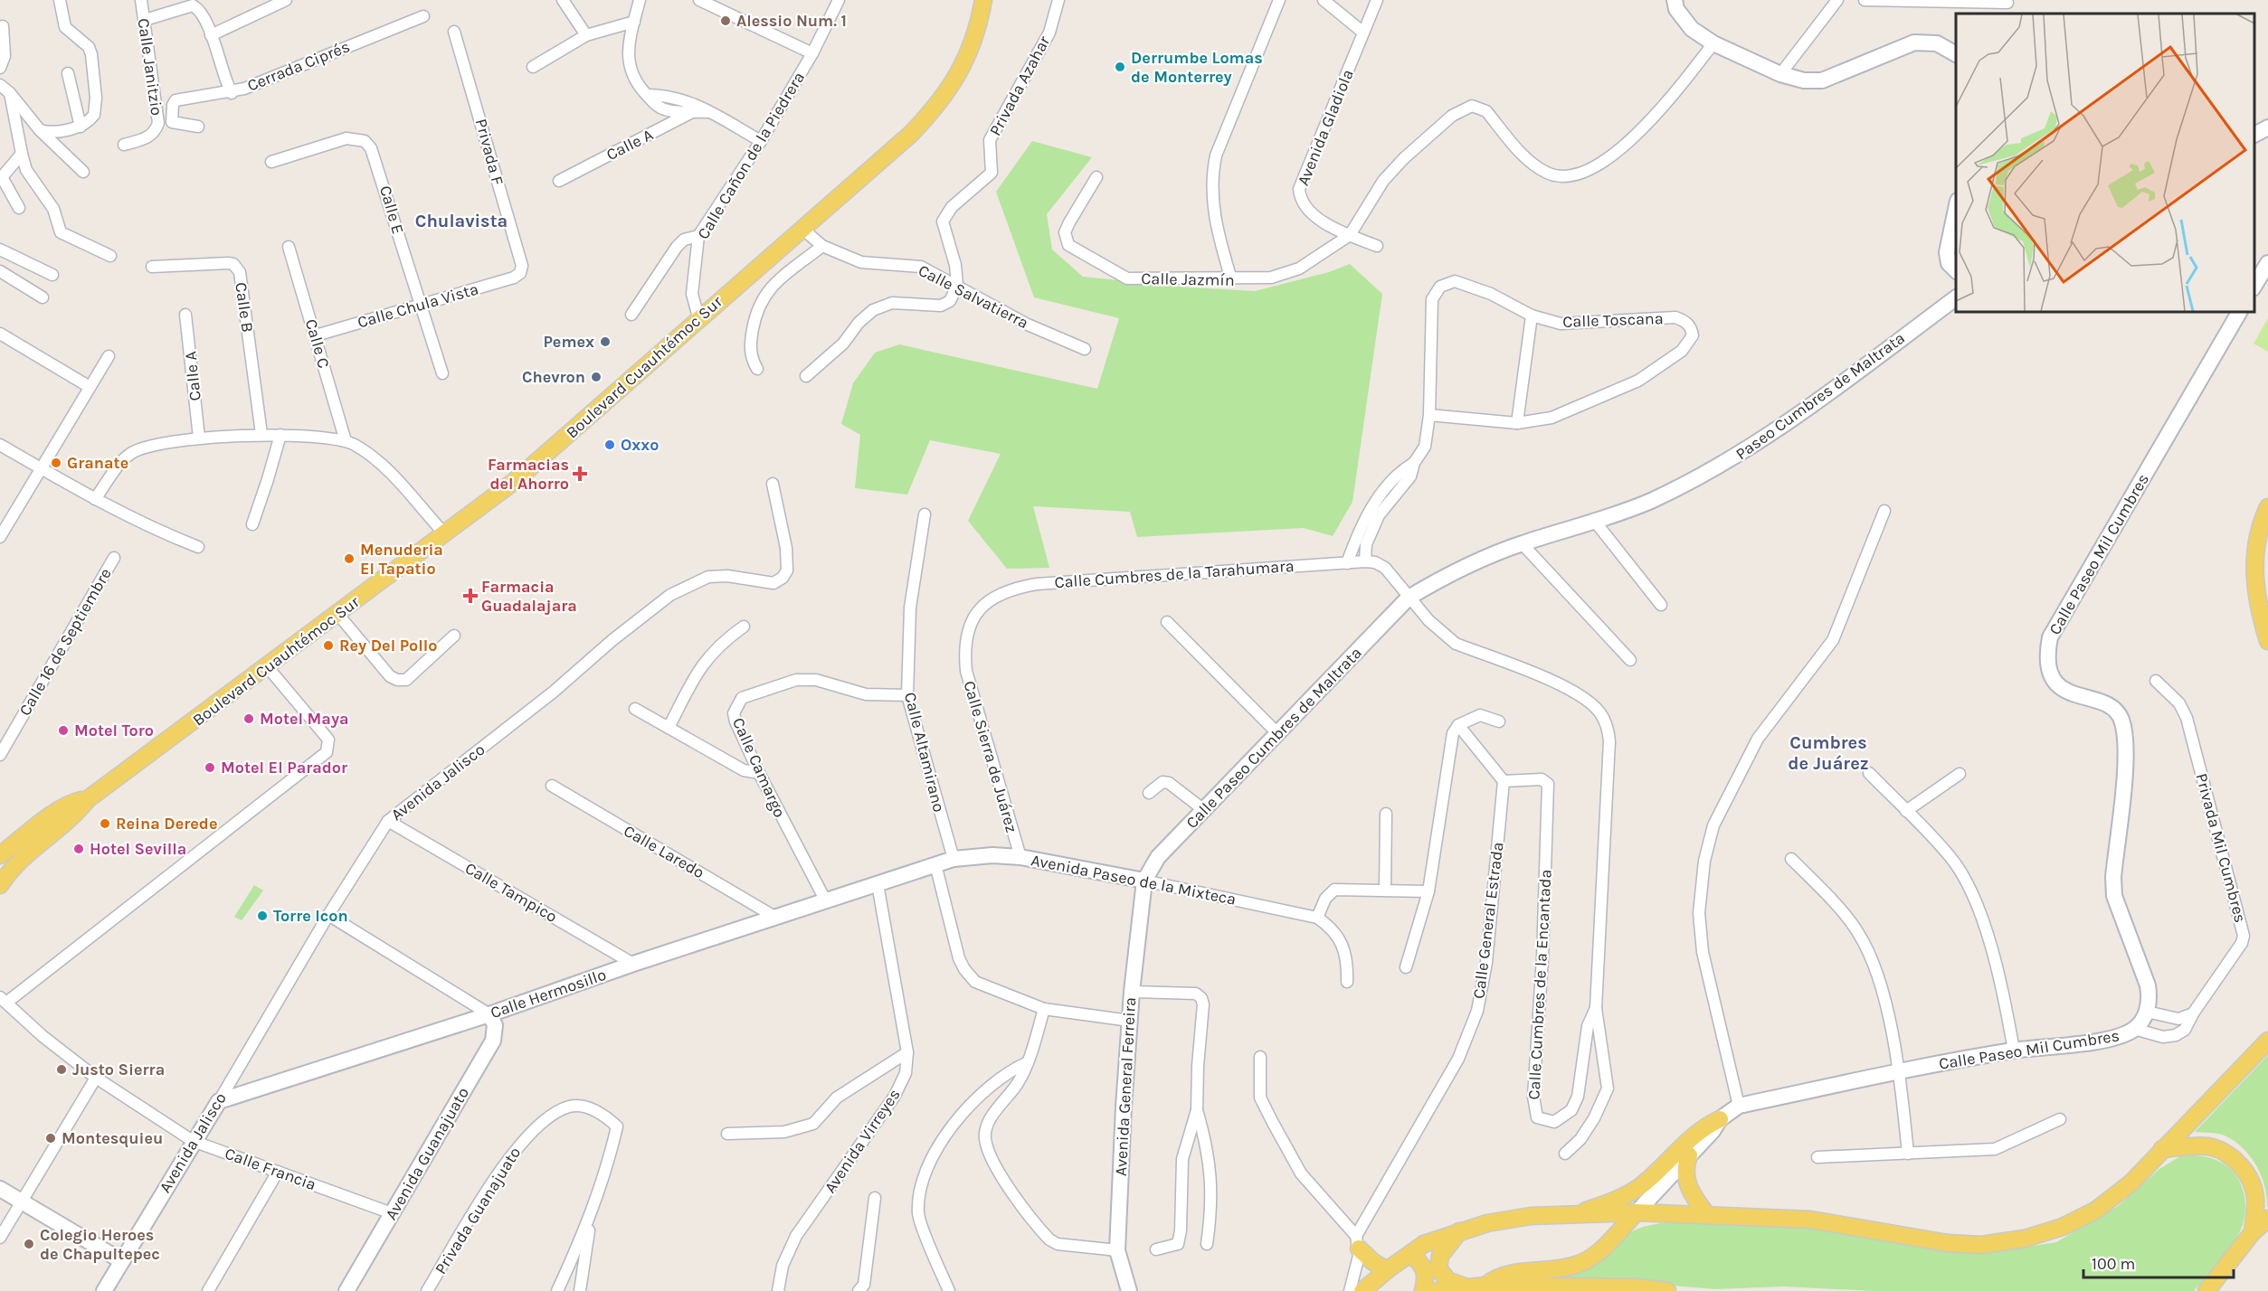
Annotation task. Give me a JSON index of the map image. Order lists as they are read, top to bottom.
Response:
{
  "streets": {
    "main road": ["Boulevard Cuauhtémoc Sur"],
    "street": [
      "Cerrada Ciprés",
      "Calle Janitzio",
      "Privada Azahar",
      "Avenida Gladiola",
      "Calle A",
      "Privada F",
      "Calle Cañon de la Piedrera",
      "Calle E",
      "Calle Jazmín",
      "Calle Salvatierra",
      "Calle Chula Vista",
      "Calle B",
      "Calle Toscana",
      "Calle C",
      "Paseo Cumbres de Maltrata",
      "Calle Paseo Mil Cumbres",
      "Calle Cumbres de la Tarahumara",
      "Calle 16 de Septiembre",
      "Calle Paseo Cumbres de Maltrata",
      "Calle Altamirano",
      "Calle Sierra de Juárez",
      "Calle Camargo",
      "Avenida Jalisco",
      "Privada Mil Cumbres",
      "Calle Laredo",
      "Avenida Paseo de la Mixteca",
      "Calle Tampico",
      "Calle General Estrada",
      "Calle Cumbres de la Encantada",
      "Calle Hermosillo",
      "Avenida General Ferreira",
      "Avenida Virreyes",
      "Avenida Guanajuato",
      "Calle Francia",
      "Privada Guanajuato"
    ]
  },
  "crossings": [
    ["Cerrada Ciprés", "Calle Janitzio"],
    ["Privada Azahar", "Calle Salvatierra"],
    ["Avenida Gladiola", "Calle Jazmín"],
    ["Privada F", "Calle Chula Vista"],
    ["Calle Cañon de la Piedrera", "Boulevard Cuauhtémoc Sur"],
    ["Calle E", "Calle Chula Vista"],
    ["Calle Salvatierra", "Boulevard Cuauhtémoc Sur"],
    ["Calle Chula Vista", "Calle C"],
    ["Calle Toscana", "Calle Cumbres de la Tarahumara"],
    ["Paseo Cumbres de Maltrata", "Calle Paseo Cumbres de Maltrata"],
    ["Paseo Cumbres de Maltrata", "Calle Cumbres de la Encantada"],
    ["Calle Paseo Mil Cumbres", "Privada Mil Cumbres"],
    ["Calle Cumbres de la Tarahumara", "Calle Sierra de Juárez"],
    ["Calle Paseo Cumbres de Maltrata", "Avenida Paseo de la Mixteca"],
    ["Calle Paseo Cumbres de Maltrata", "Calle Cumbres de la Encantada"],
    ["Calle Paseo Cumbres de Maltrata", "Avenida General Ferreira"],
    ["Calle Altamirano", "Calle Camargo"],
    ["Calle Altamirano", "Avenida Paseo de la Mixteca"],
    ["Calle Sierra de Juárez", "Avenida Paseo de la Mixteca"],
    ["Calle Camargo", "Calle Hermosillo"],
    ["Avenida Jalisco", "Calle Tampico"],
    ["Avenida Jalisco", "Calle Hermosillo"],
    ["Avenida Jalisco", "Calle Francia"],
    ["Calle Laredo", "Calle Hermosillo"],
    ["Avenida Paseo de la Mixteca", "Calle Hermosillo"],
    ["Avenida Paseo de la Mixteca", "Avenida General Ferreira"],
    ["Avenida Paseo de la Mixteca", "Avenida Virreyes"],
    ["Calle Tampico", "Calle Hermosillo"],
    ["Calle General Estrada", "Calle Cumbres de la Encantada"],
    ["Calle Hermosillo", "Avenida Virreyes"],
    ["Calle Hermosillo", "Avenida Guanajuato"],
    ["Avenida Guanajuato", "Calle Francia"]
  ],
  "districts": ["Chulavista", "Cumbres de Juárez"],
  "places": {
    "other": [
      "Alessio Num. 1",
      "Derrumbe Lomas de Monterrey",
      "Pemex",
      "Chevron",
      "Oxxo",
      "Granate",
      "Menuderia El Tapatio",
      "Rey Del Pollo",
      "Motel Maya",
      "Motel Toro",
      "Motel El Parador",
      "Reina Derede",
      "Hotel Sevilla",
      "Torre Icon",
      "Justo Sierra",
      "Montesquieu",
      "Colegio Heroes de Chapultepec"
    ],
    "health": ["Farmacias del Ahorro", "Farmacia Guadalajara"]
  },
  "scale_bar": "100 m"
}
